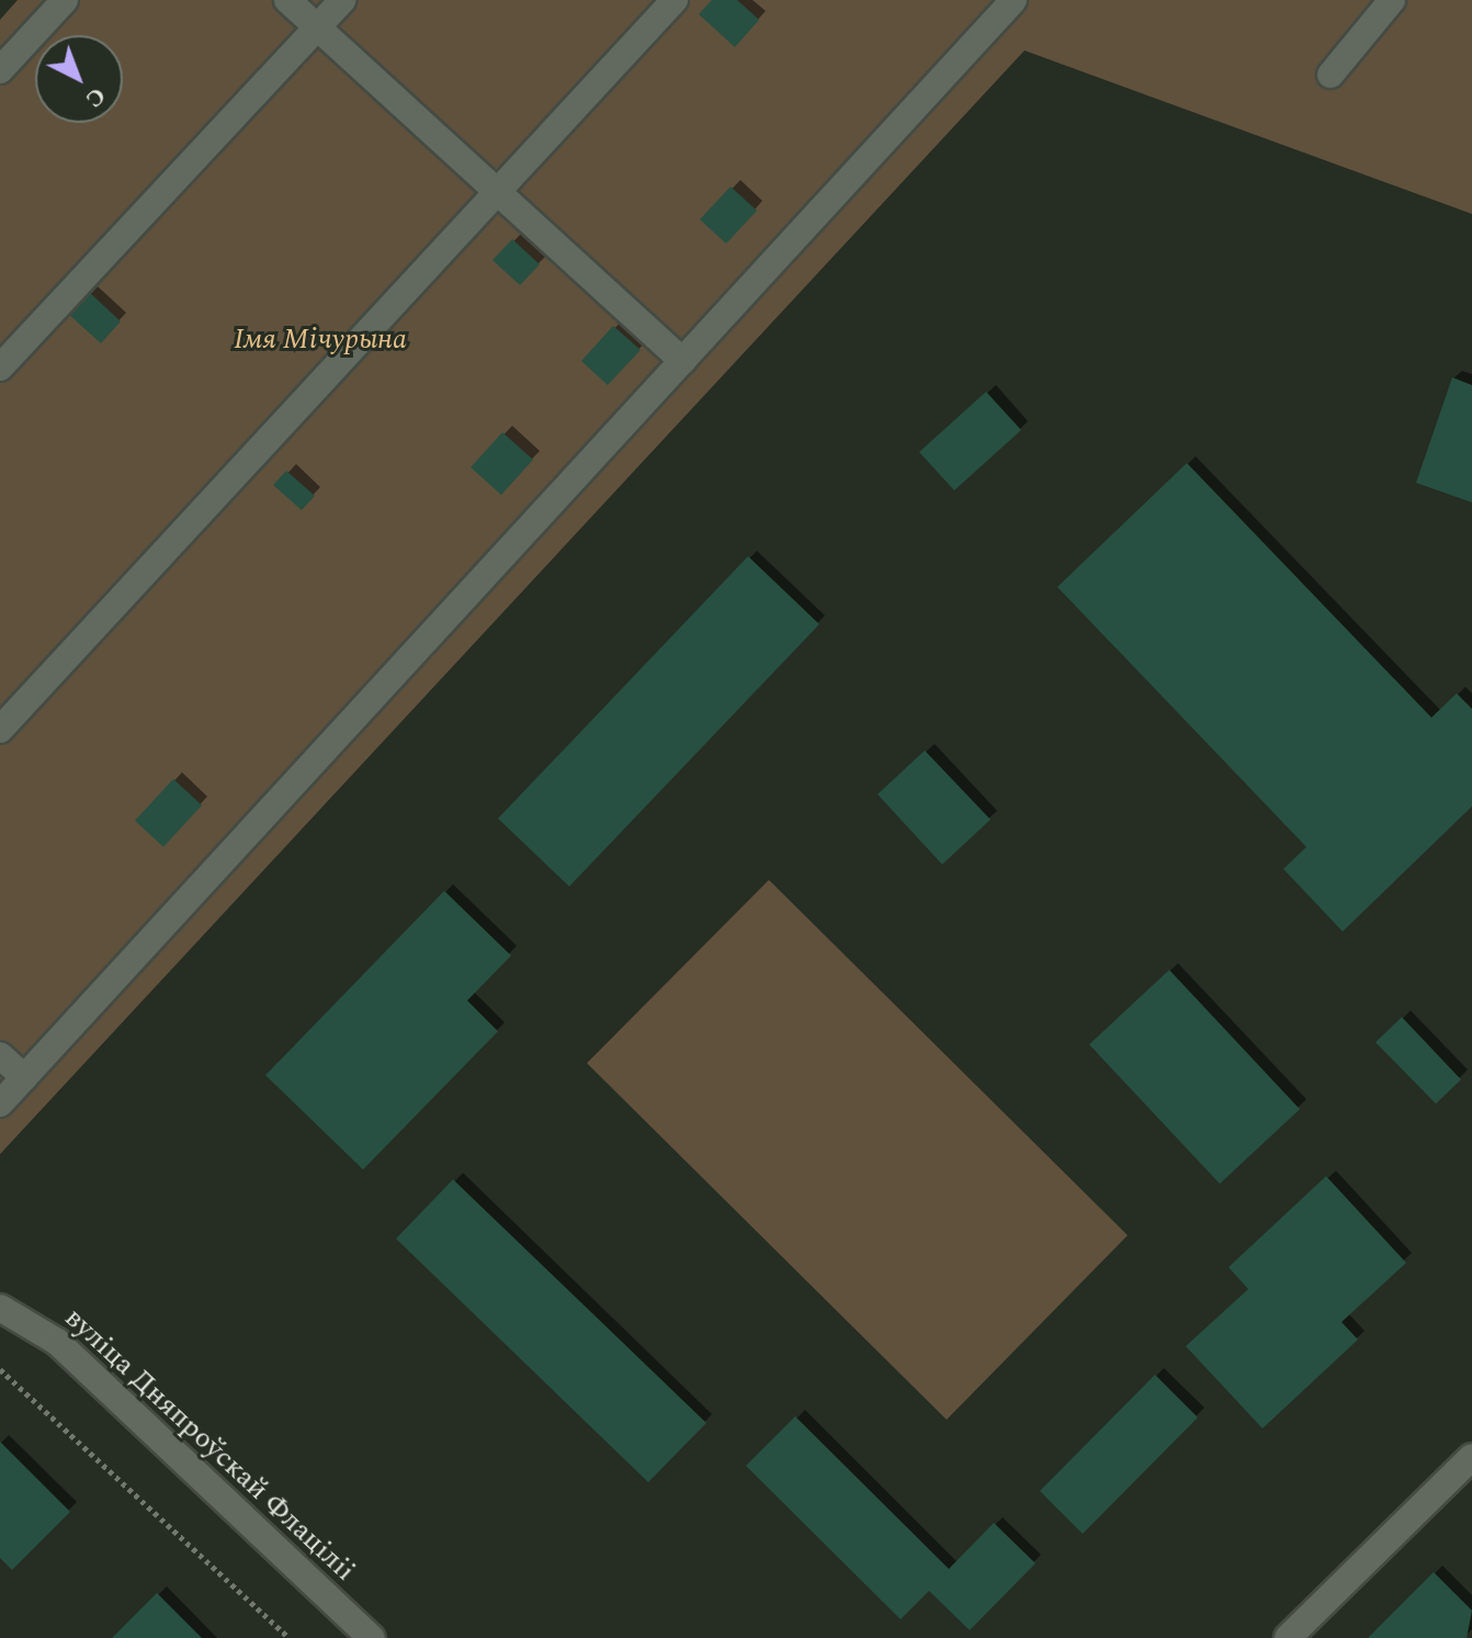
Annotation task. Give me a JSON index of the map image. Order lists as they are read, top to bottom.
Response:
{
  "streets": {
    "street": ["вуліца Дняпроўскай Флаціліі"]
  },
  "parks": ["Імя Мічурына"],
  "north": "bottom right"
}
